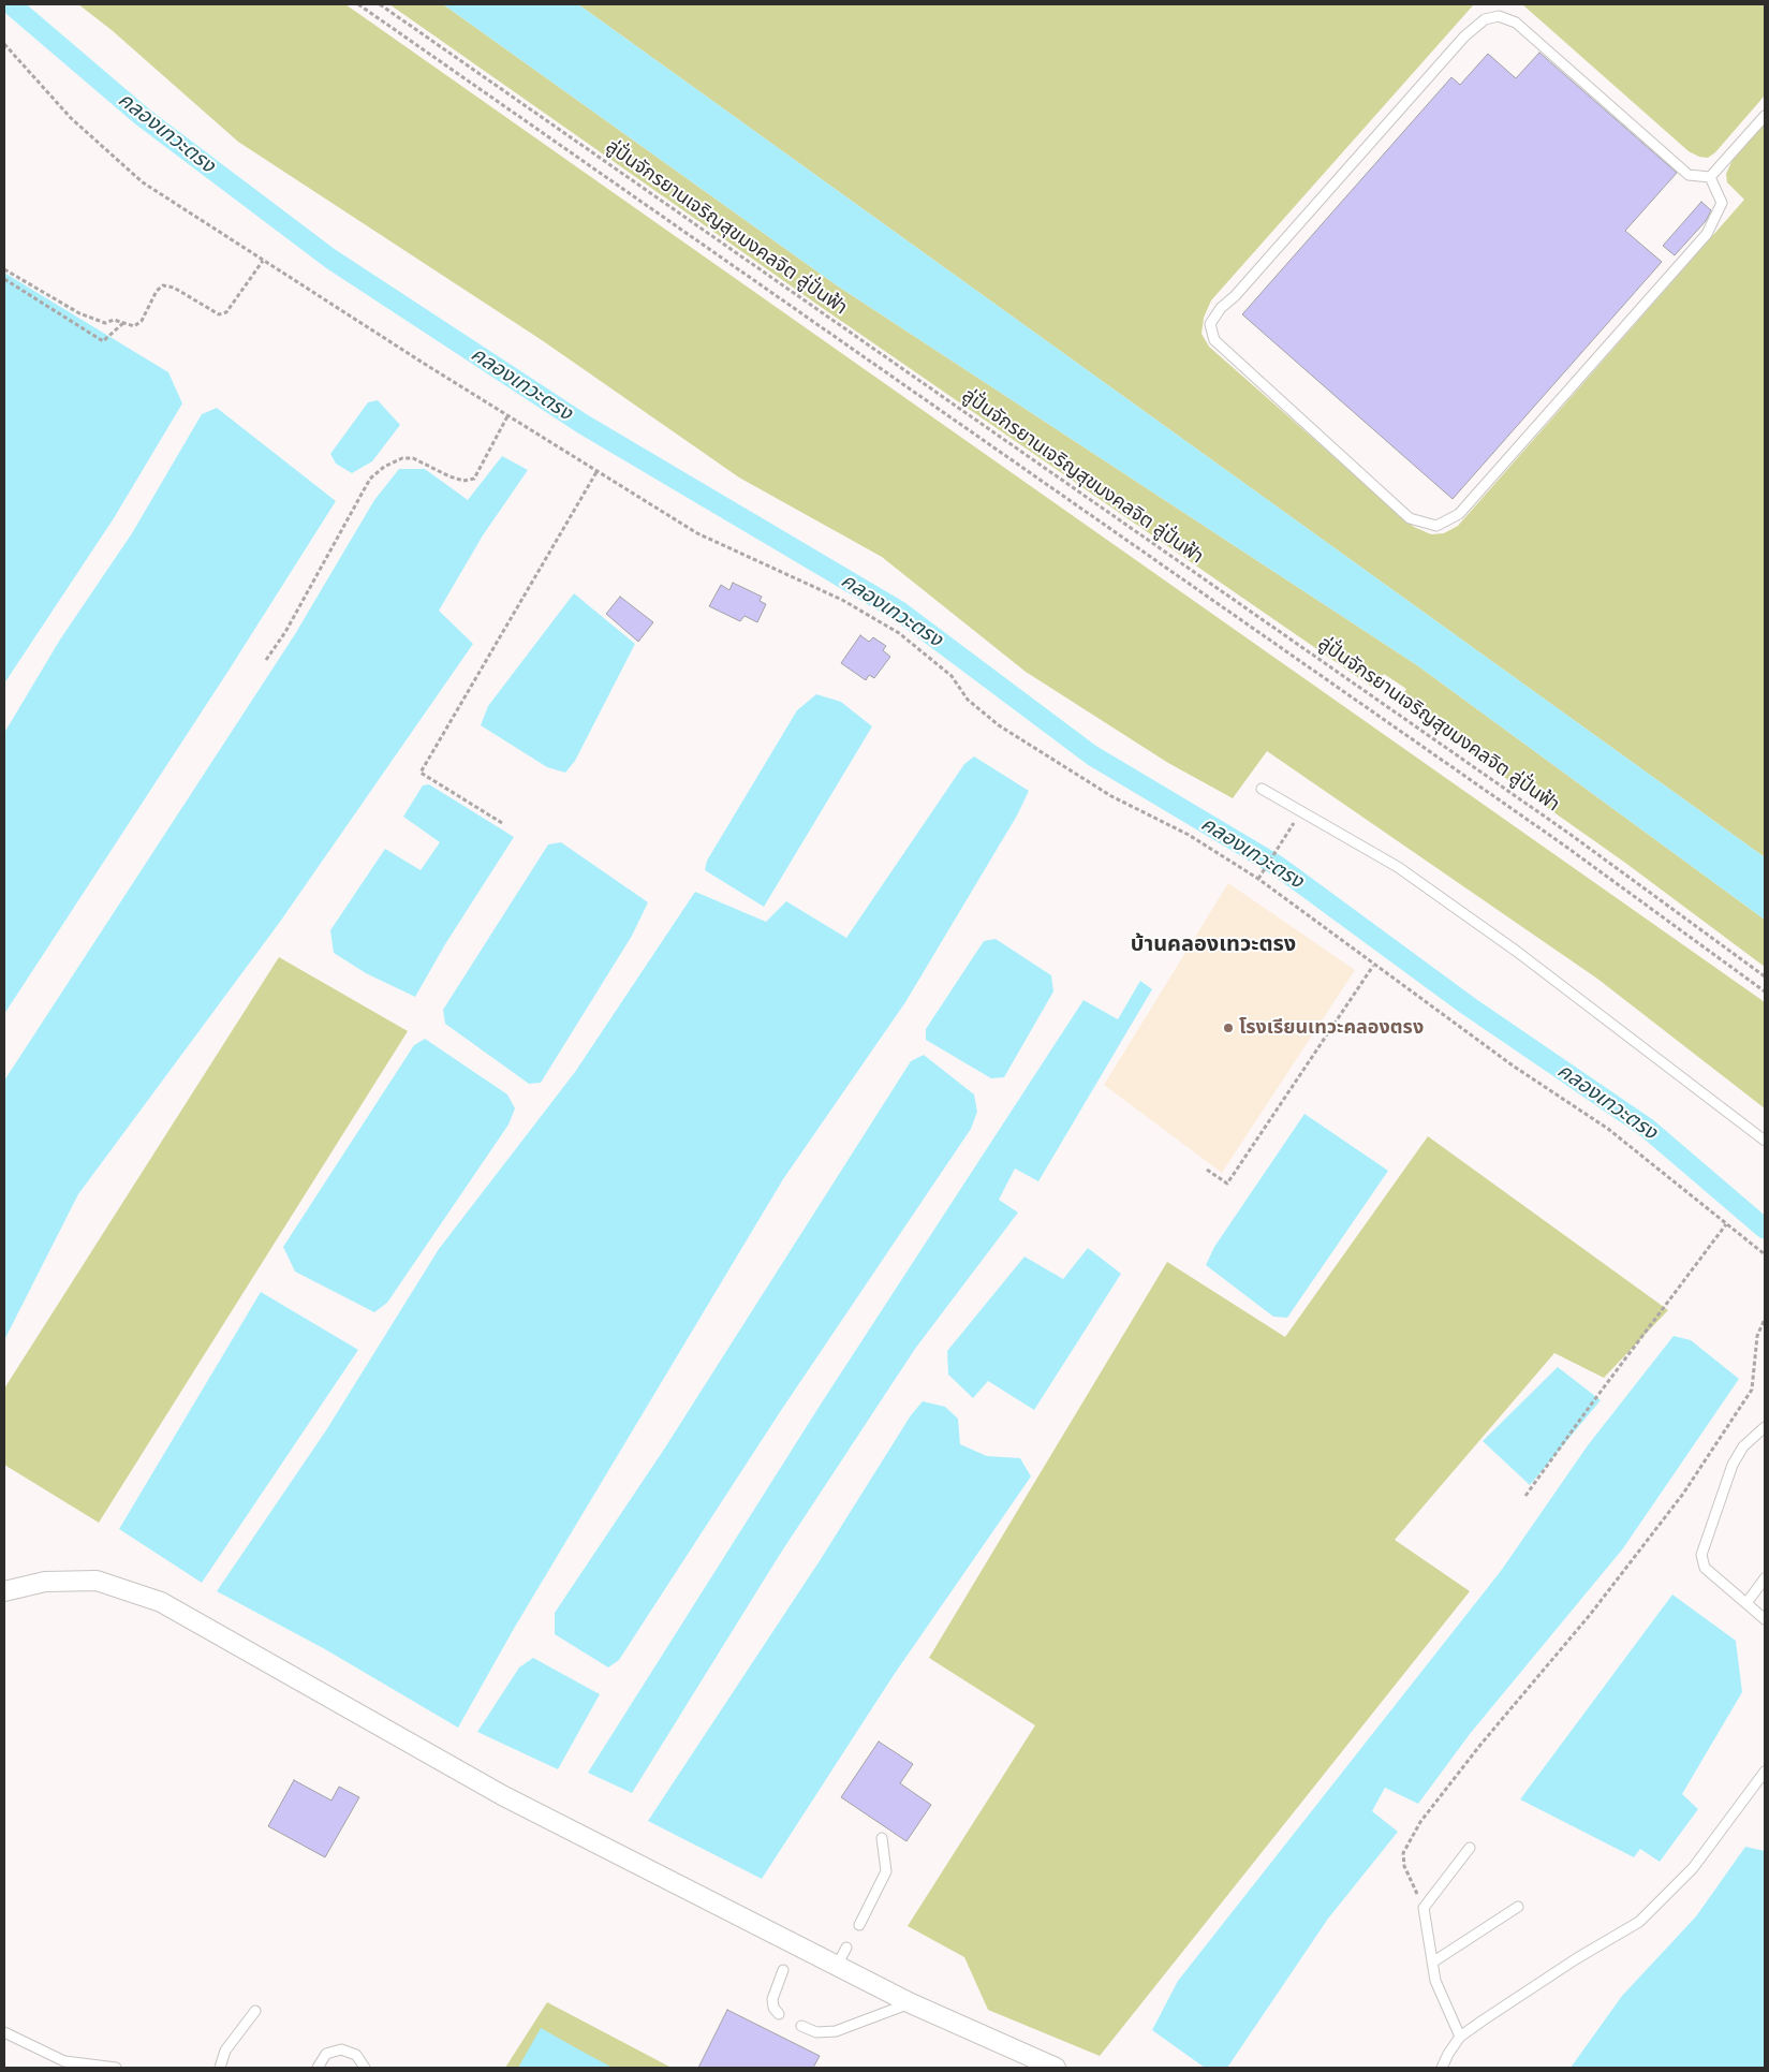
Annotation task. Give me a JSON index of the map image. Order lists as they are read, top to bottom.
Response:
{
  "streets": {
    "path": ["ลู่ปั่นจักรยานเจริญสุขมงคลจิต ลู่ปั่นฟ้า"]
  },
  "districts": ["บ้านคลองเทวะตรง"],
  "water": ["คลองเทวะตรง"],
  "places": ["โรงเรียนเทวะคลองตรง"]
}
